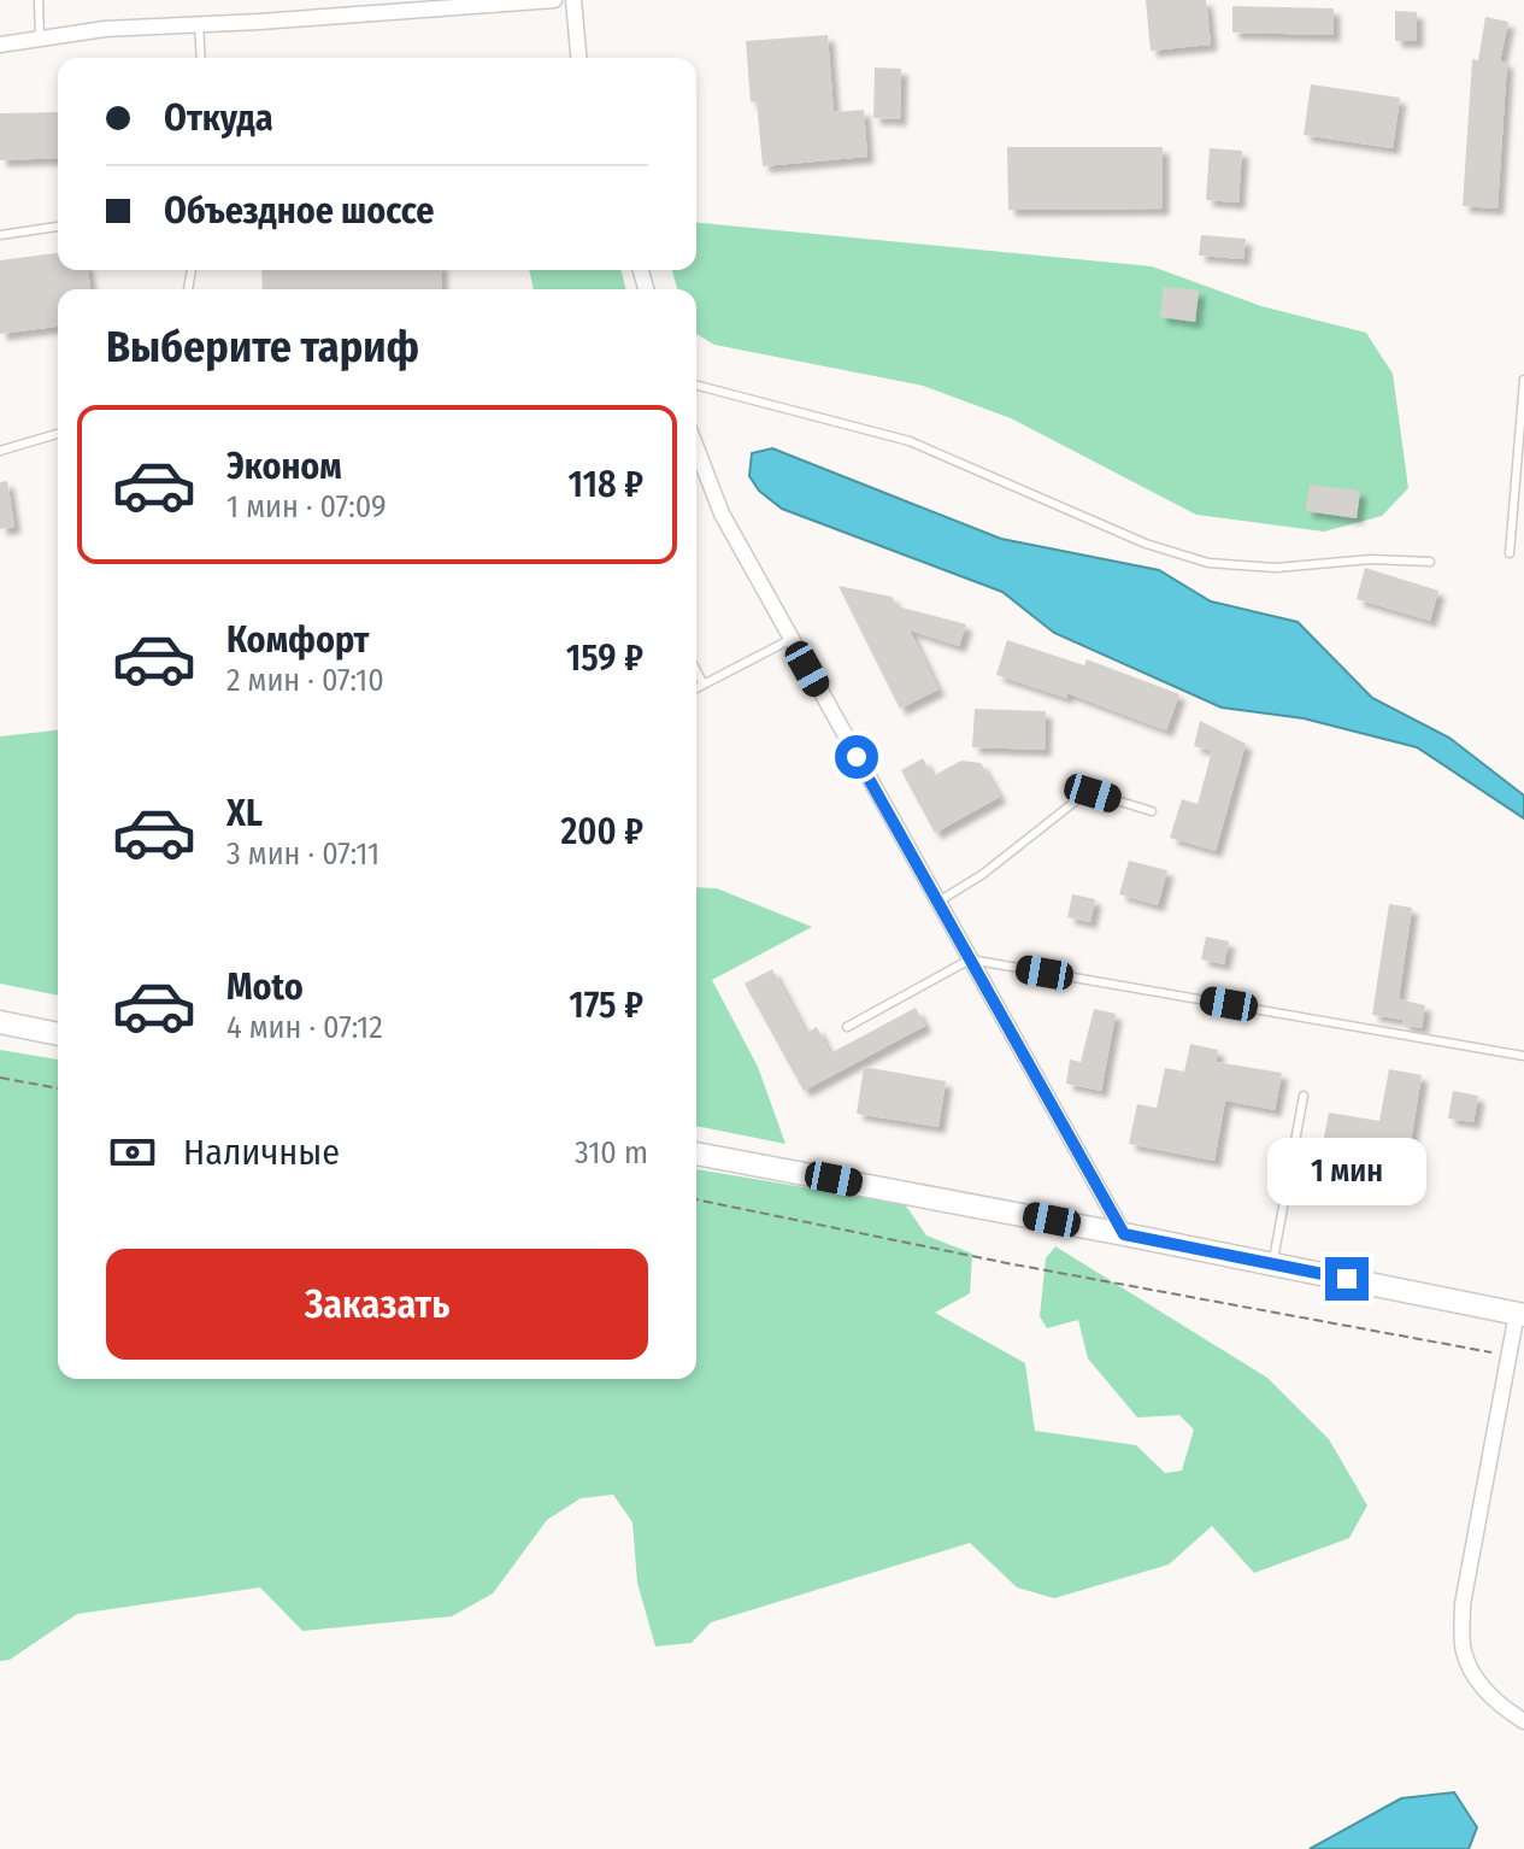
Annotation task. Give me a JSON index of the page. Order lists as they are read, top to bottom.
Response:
{
  "page": {
    "banner": ["Откуда", "Объездное шоссе"],
    "heading": "Выберите тариф",
    "list": [
      {
        "name": "Эконом",
        "note": "1 мин · 07:09",
        "value": "118 ₽"
      },
      {
        "name": "Комфорт",
        "note": "2 мин · 07:10",
        "value": "159 ₽"
      },
      {
        "name": "XL",
        "note": "3 мин · 07:11",
        "value": "200 ₽"
      },
      {
        "name": "Moto",
        "note": "4 мин · 07:12",
        "value": "175 ₽"
      }
    ],
    "pay": ["Наличные", "310 m"],
    "bubble": "1 мин",
    "buttons": "Заказать"
  }
}
